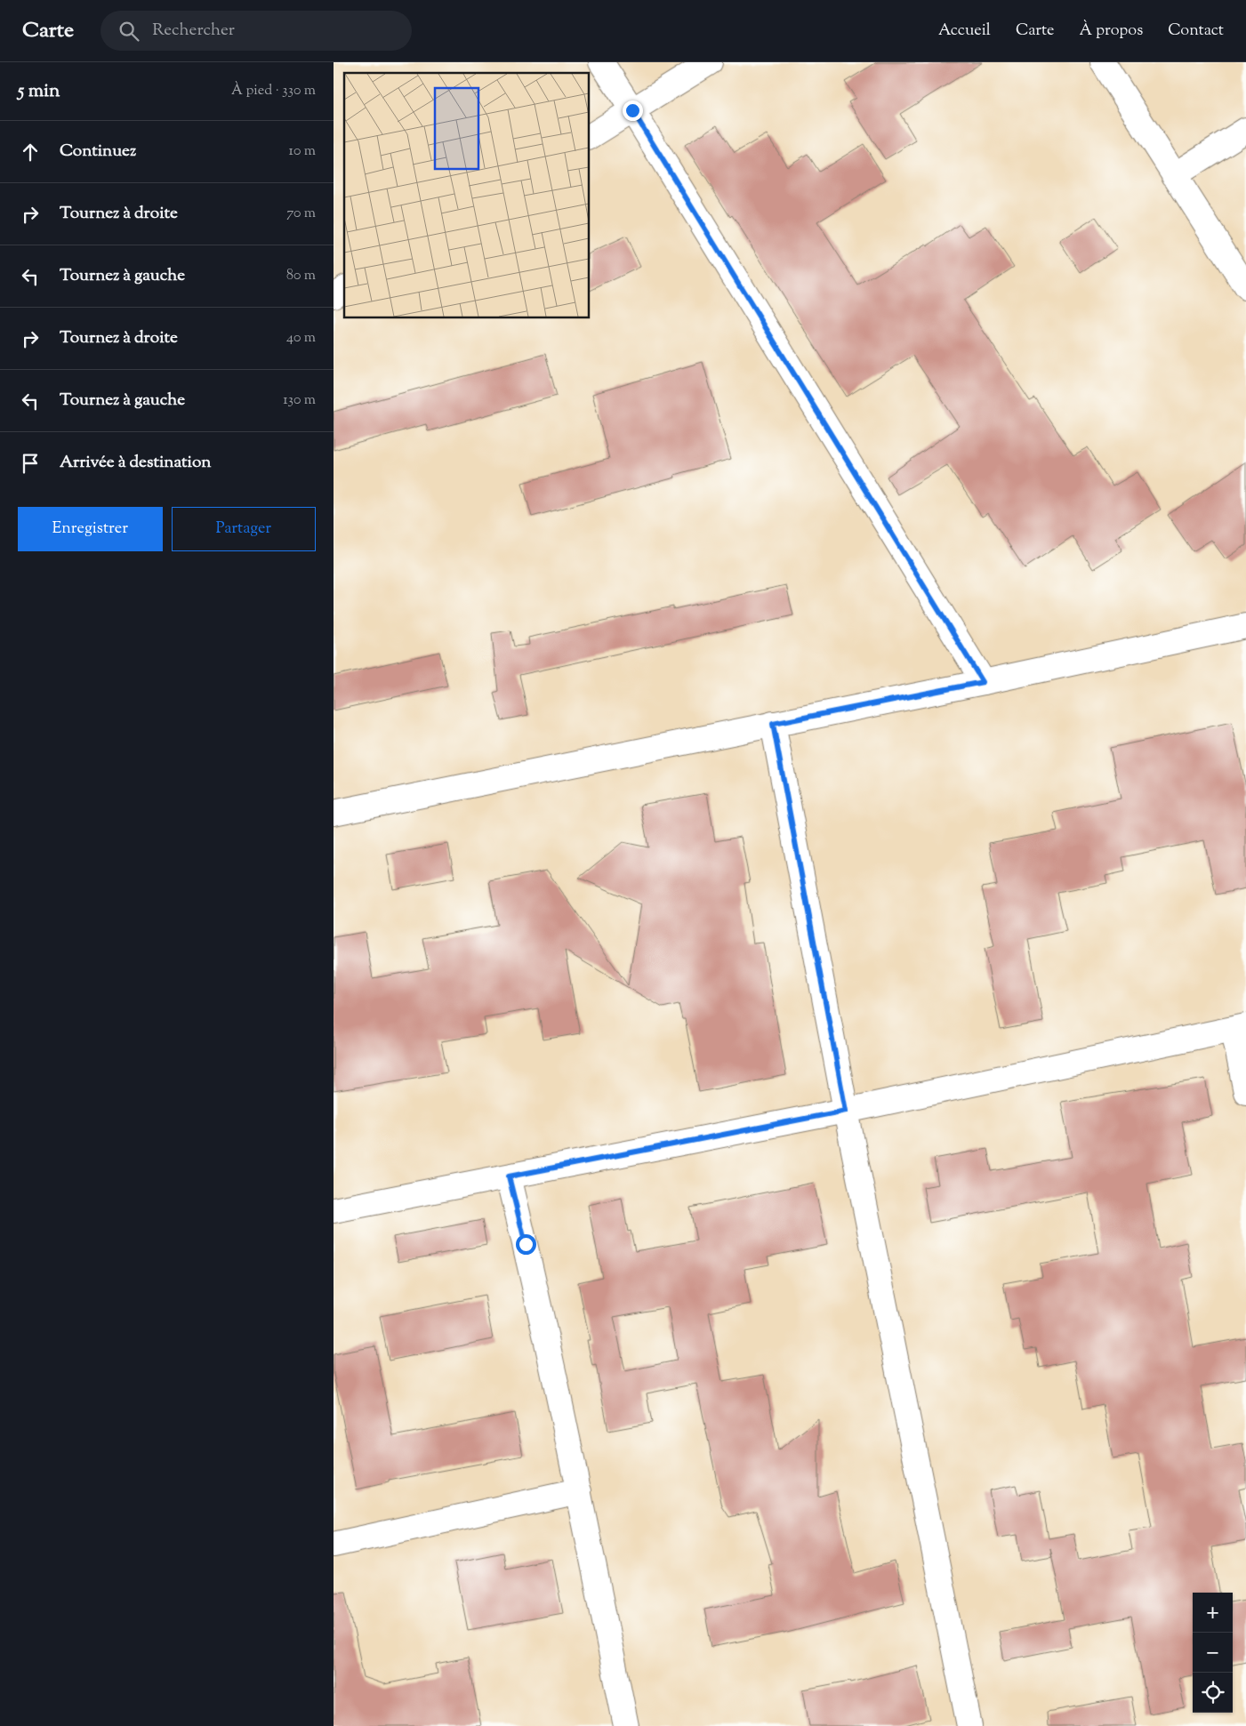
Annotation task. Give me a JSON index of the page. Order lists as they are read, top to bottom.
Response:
{
  "page": {
    "header": "Carte",
    "search": "Rechercher",
    "nav": [
      "Accueil",
      "Carte",
      "À propos",
      "Contact"
    ],
    "heading": ["5 min", "À pied · 330 m"],
    "list": [
      ["Continuez", "10 m"],
      ["Tournez à droite", "70 m"],
      ["Tournez à gauche", "80 m"],
      ["Tournez à droite", "40 m"],
      ["Tournez à gauche", "130 m"],
      "Arrivée à destination"
    ],
    "buttons": ["Enregistrer", "Partager"],
    "map_buttons": ["+", "−"]
  }
}
